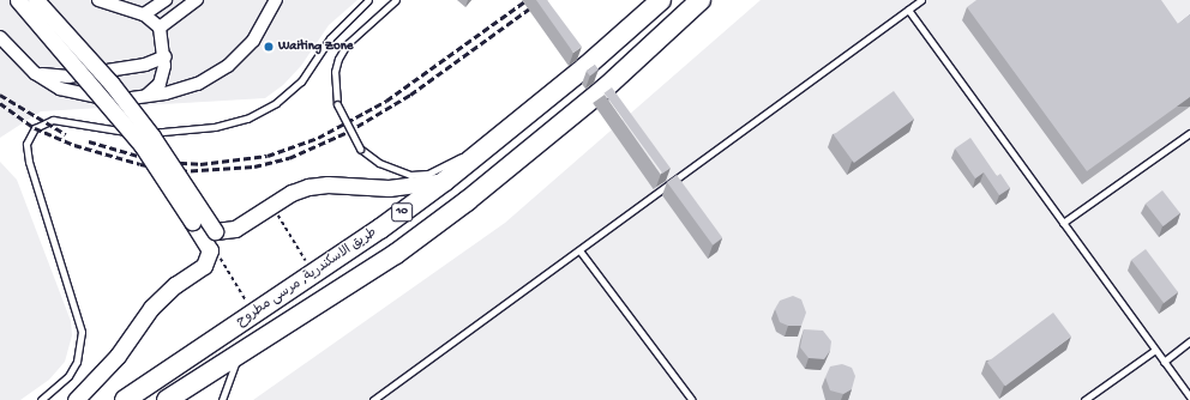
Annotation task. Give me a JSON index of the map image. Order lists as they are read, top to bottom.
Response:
{
  "streets": {
    "main road": ["10", "طريق الاسكندرية, مرسى مطروح"]
  },
  "places": ["Waiting Zone"]
}
